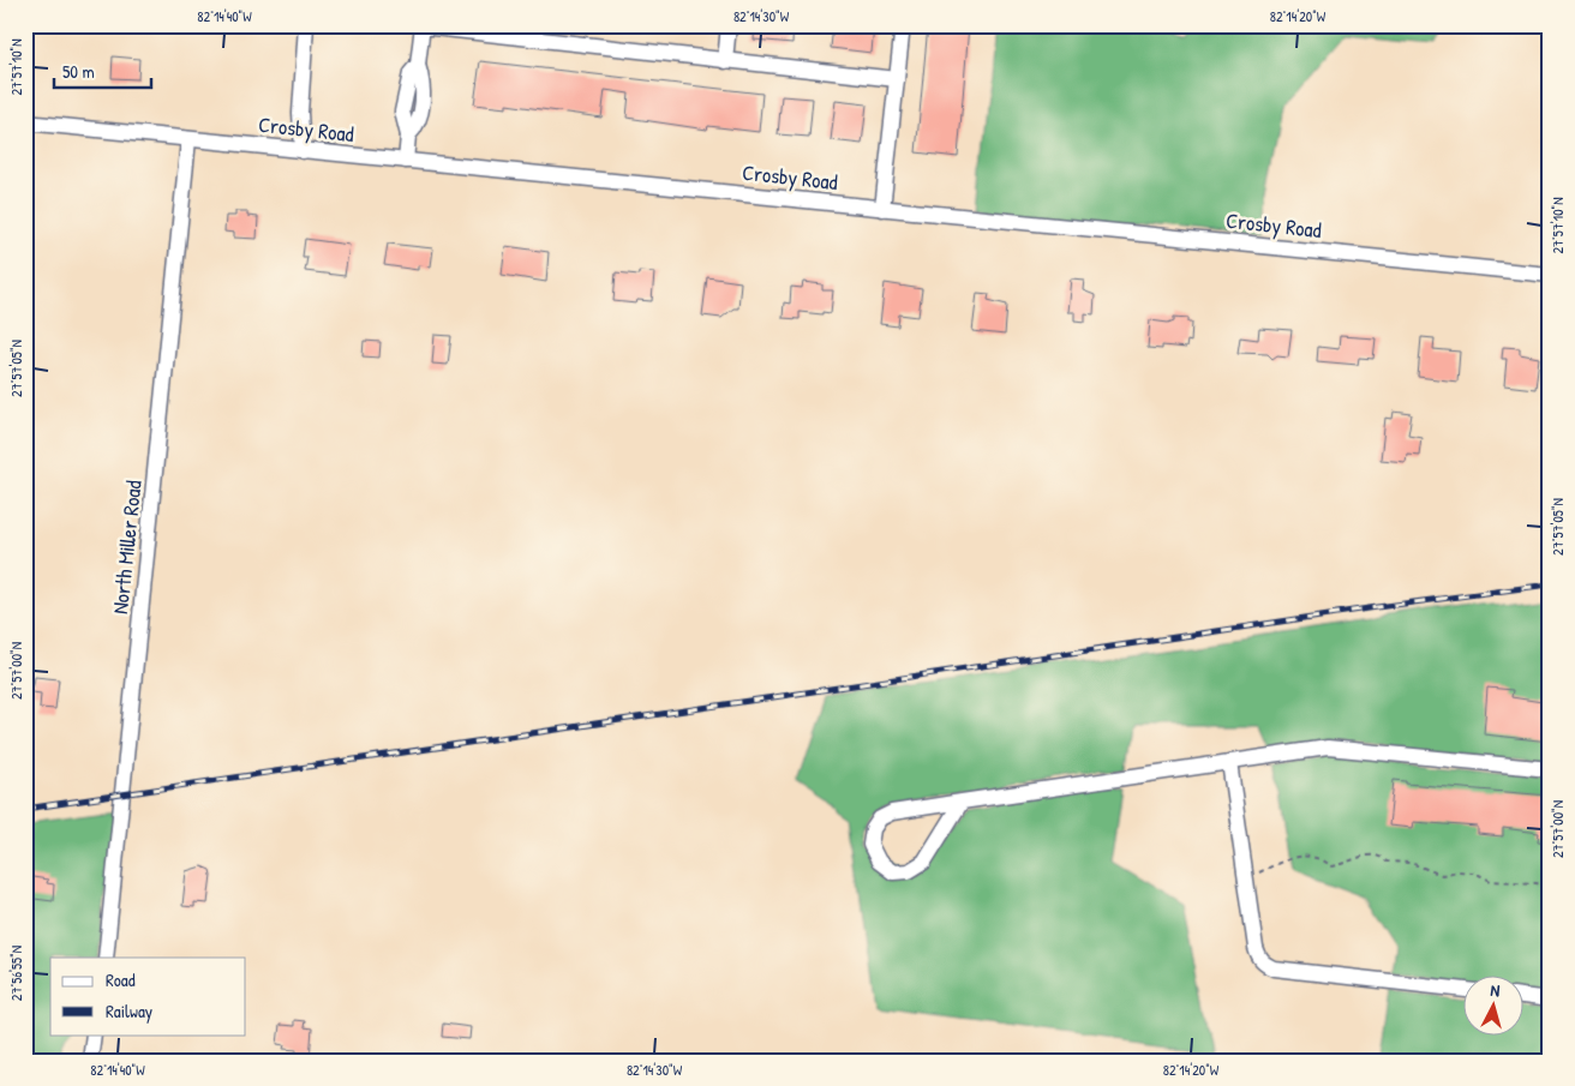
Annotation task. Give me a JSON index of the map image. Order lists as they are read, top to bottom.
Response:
{
  "streets": {
    "street": ["Crosby Road", "North Miller Road"]
  },
  "crossings": [
    ["Crosby Road", "North Miller Road"]
  ],
  "legend": ["Road", "Railway"],
  "scale_bar": "50 m",
  "north": "top",
  "coordinates": [
    "82°14'40\"W",
    "82°14'30\"W",
    "82°14'20\"W",
    "27°57'10\"N",
    "27°57'05\"N",
    "27°57'00\"N",
    "27°56'55\"N"
  ]
}
